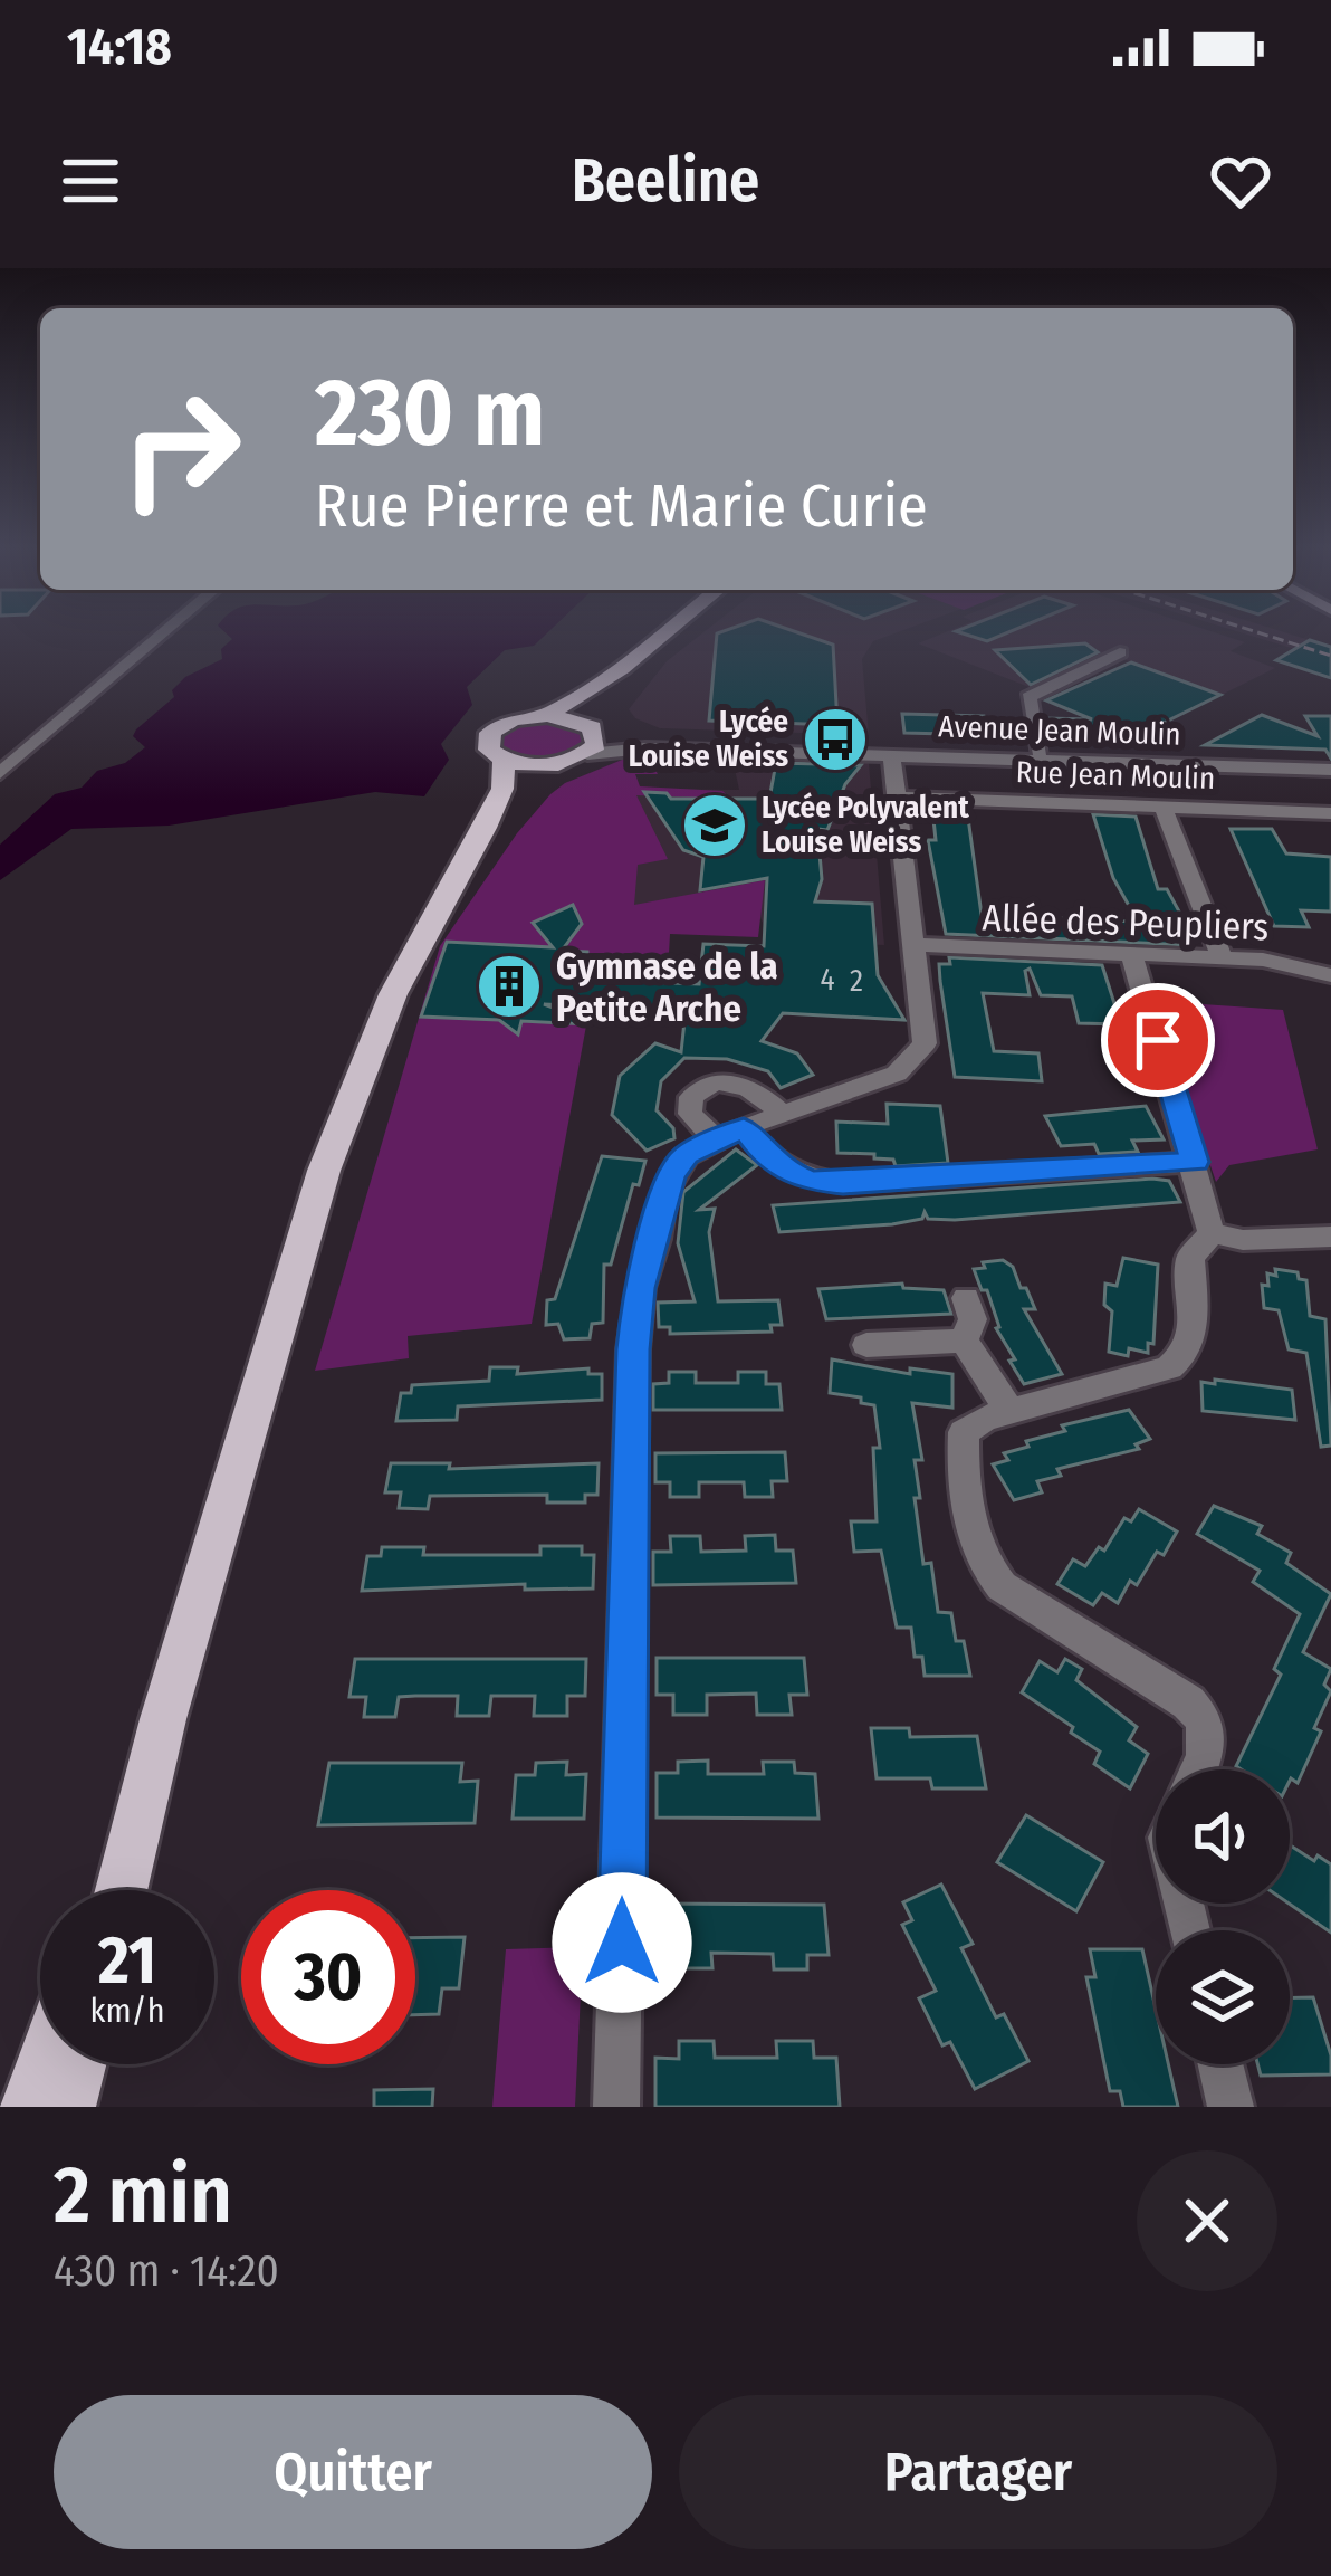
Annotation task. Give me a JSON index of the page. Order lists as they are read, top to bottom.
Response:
{
  "streets": {
    "street": ["Avenue Jean Moulin", "Rue Jean Moulin", "Allée des Peupliers"]
  },
  "places": {
    "bus stop": ["Lycée Louise Weiss"],
    "school or university": ["Lycée Polyvalent Louise Weiss"],
    "building": ["Gymnase de la Petite Arche"]
  },
  "house_numbers": ["4", "2"],
  "page": {
    "status": "14:18",
    "header": "Beeline",
    "turn": ["230 m", "Rue Pierre et Marie Curie"],
    "speed": "21 km/h",
    "limit": "30",
    "heading": ["2 min", "430 m · 14:20"],
    "buttons": ["Quitter", "Partager"]
  }
}
